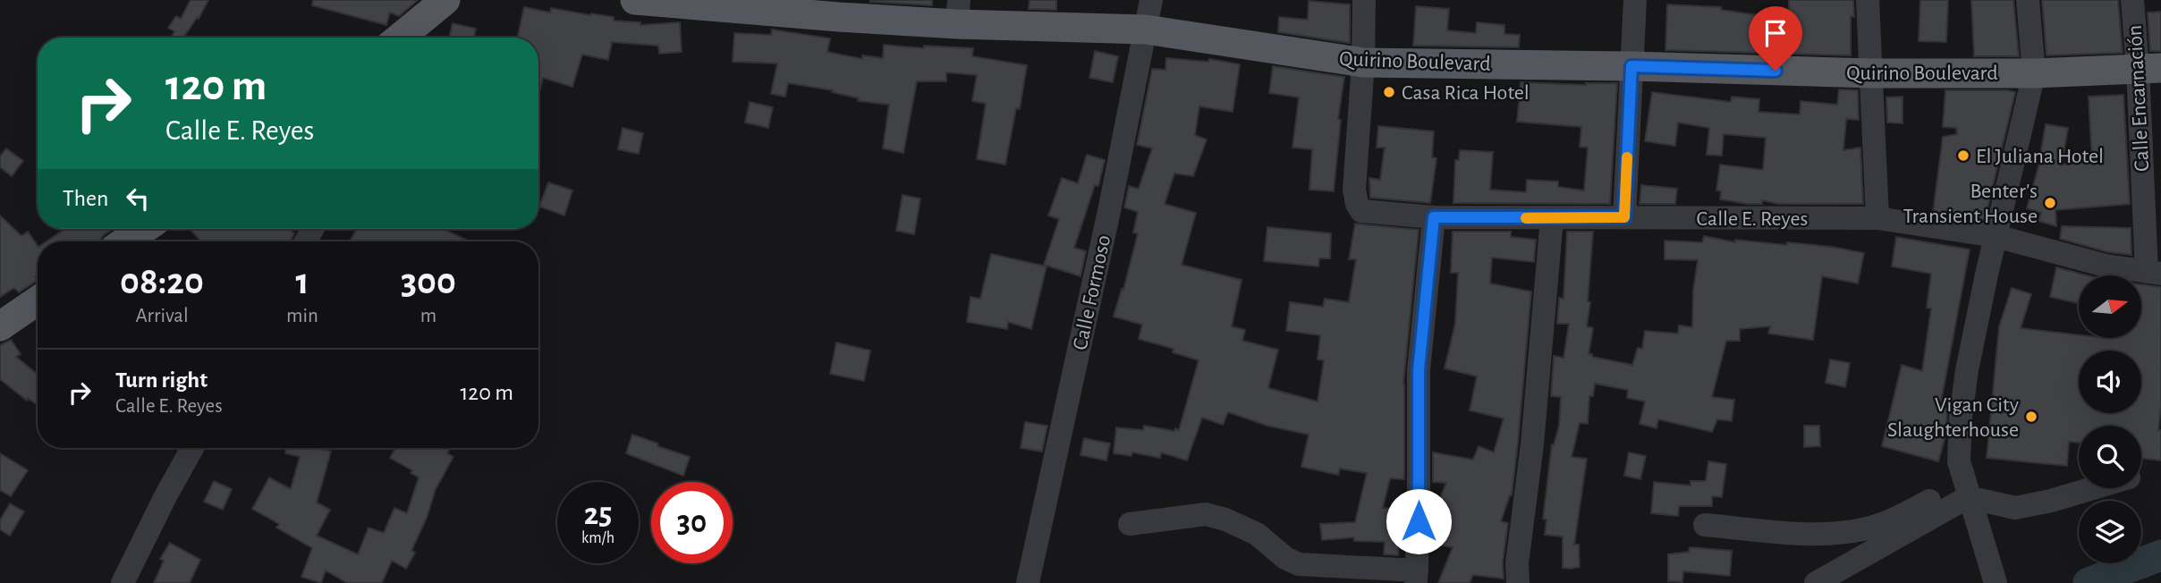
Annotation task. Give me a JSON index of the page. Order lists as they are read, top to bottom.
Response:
{
  "streets": {
    "main road": ["Quirino Boulevard"],
    "street": ["Calle Encarnación", "Calle E. Reyes", "Calle Formoso"]
  },
  "crossings": [
    ["Quirino Boulevard", "Calle Encarnación"],
    ["Quirino Boulevard", "Calle E. Reyes"],
    ["Quirino Boulevard", "Calle Formoso"],
    ["Calle Encarnación", "Calle E. Reyes"]
  ],
  "places": [
    "Casa Rica Hotel",
    "El Juliana Hotel",
    "Benter's Transient House",
    "Vigan City Slaughterhouse"
  ],
  "north": "right",
  "page": {
    "turn": ["120 m", "Calle E. Reyes"],
    "then": "Then",
    "eta": [
      "08:20",
      "Arrival",
      "1",
      "min",
      "300",
      "m"
    ],
    "list": [
      {
        "name": "Turn right",
        "note": "Calle E. Reyes",
        "value": "120 m"
      }
    ],
    "speed": "25 km/h",
    "limit": "30"
  }
}
